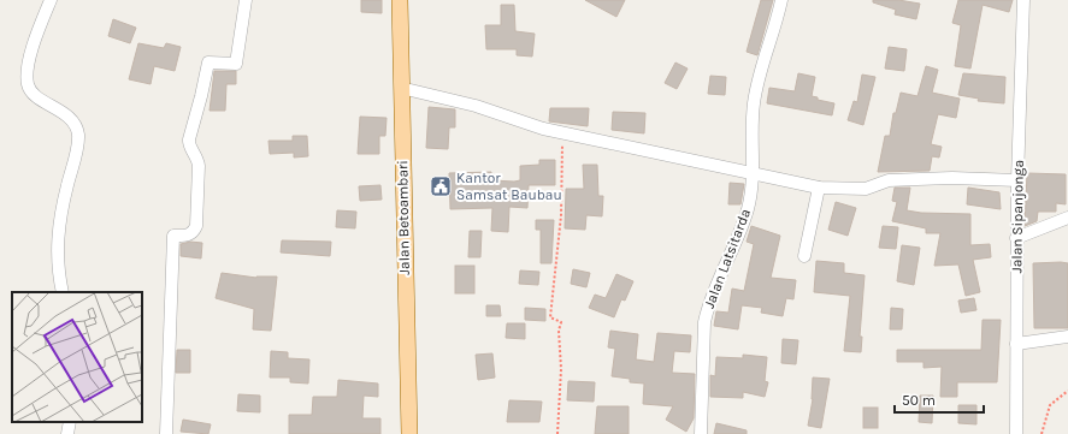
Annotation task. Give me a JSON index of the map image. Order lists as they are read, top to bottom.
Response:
{
  "streets": {
    "main road": ["Jalan Betoambari"],
    "street": ["Jalan Sipanjonga", "Jalan Latsitarda"]
  },
  "places": {
    "public building": ["Kantor Samsat Baubau"]
  },
  "scale_bar": "50 m"
}
